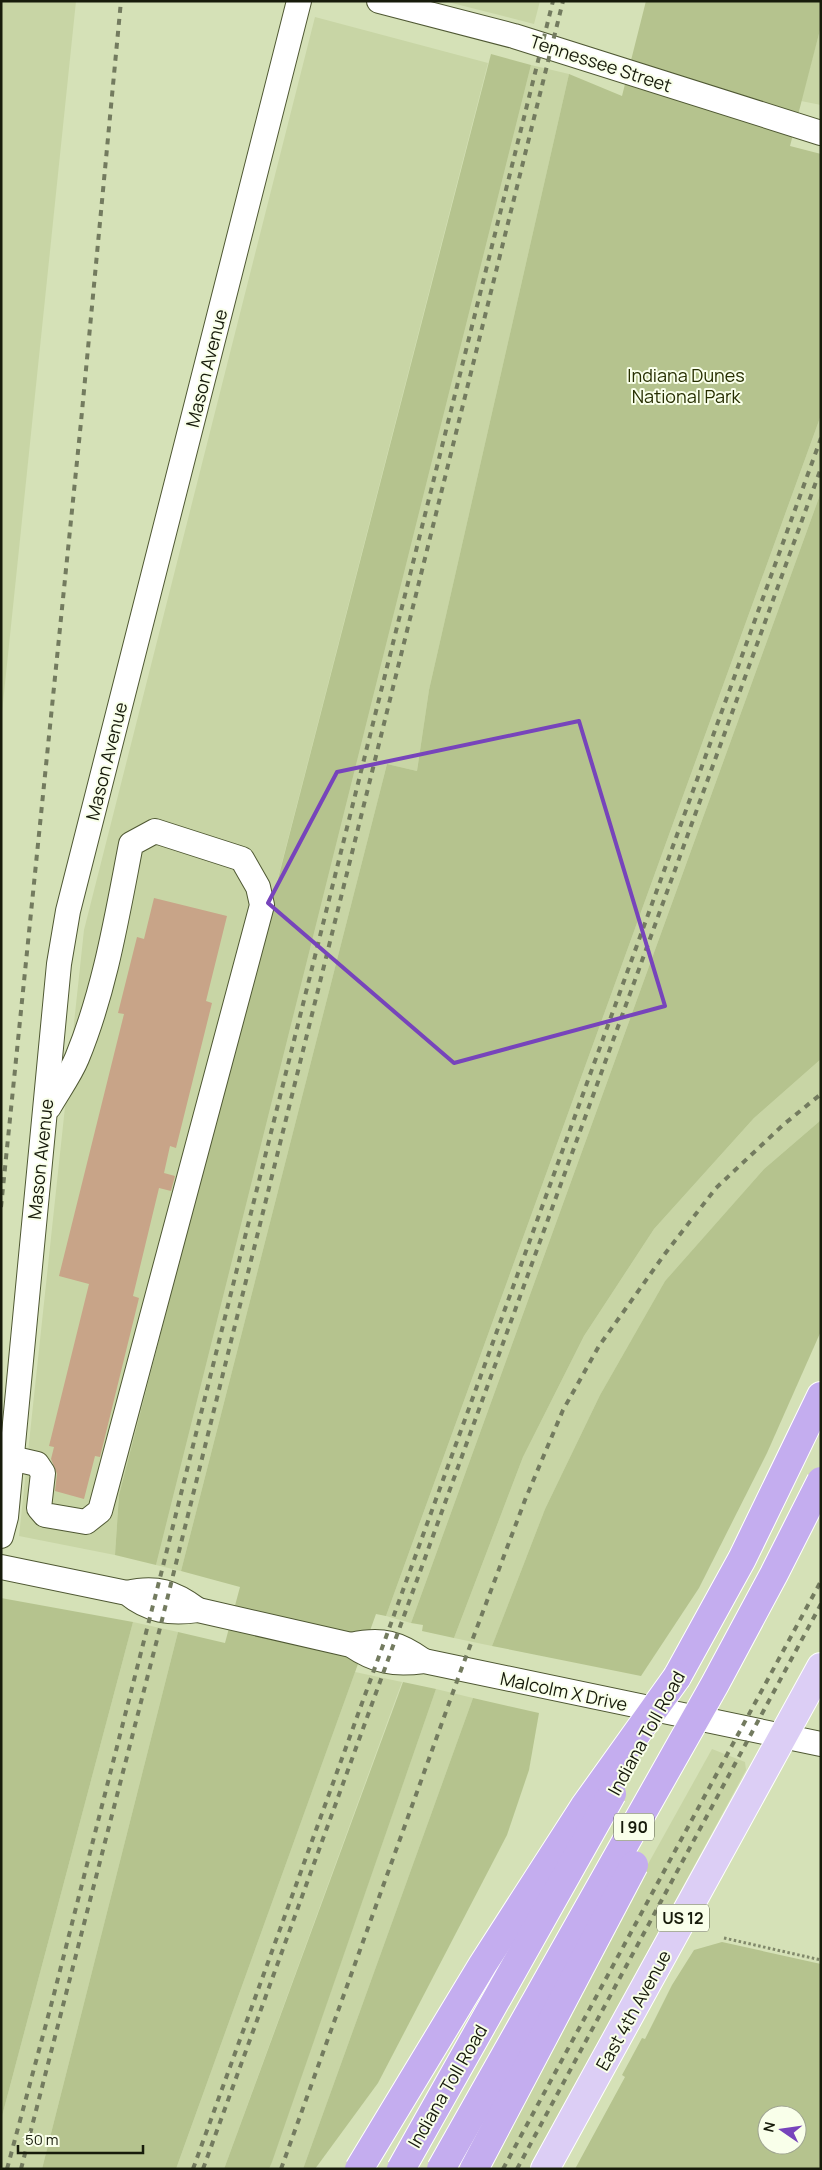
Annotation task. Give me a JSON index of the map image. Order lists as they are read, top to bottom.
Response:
{
  "streets": {
    "highway": ["Indiana Toll Road", "I 90"],
    "main road": ["US 12", "East 4th Avenue"],
    "street": ["Tennessee Street", "Mason Avenue", "Malcolm X Drive"]
  },
  "crossings": [
    ["Malcolm X Drive", "East 4th Avenue"]
  ],
  "parks": ["Indiana Dunes National Park"],
  "scale_bar": "50 m",
  "north": "left"
}
